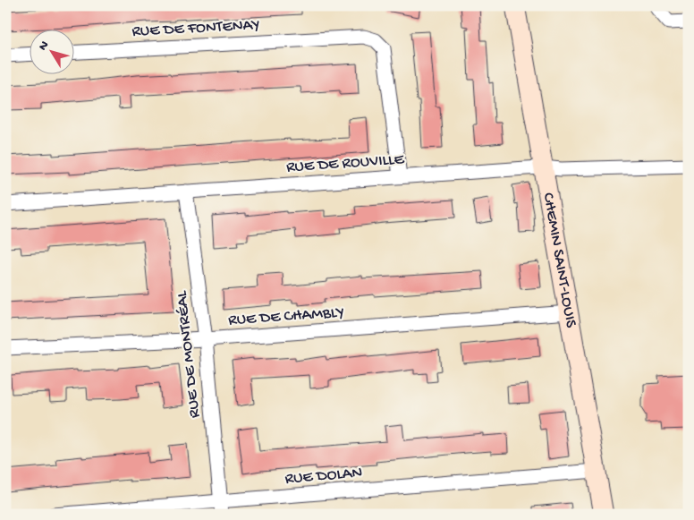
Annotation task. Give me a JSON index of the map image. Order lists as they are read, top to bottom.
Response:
{
  "streets": {
    "street": [
      "RUE DE FONTENAY",
      "RUE DE ROUVILLE",
      "CHEMIN SAINT-LOUIS",
      "RUE DE CHAMBLY",
      "RUE DE MONTRÉAL",
      "RUE DOLAN"
    ]
  },
  "crossings": [
    ["RUE DE FONTENAY", "RUE DE ROUVILLE"],
    ["RUE DE ROUVILLE", "CHEMIN SAINT-LOUIS"],
    ["RUE DE ROUVILLE", "RUE DE MONTRÉAL"],
    ["CHEMIN SAINT-LOUIS", "RUE DE CHAMBLY"],
    ["CHEMIN SAINT-LOUIS", "RUE DOLAN"],
    ["RUE DE CHAMBLY", "RUE DE MONTRÉAL"],
    ["RUE DE MONTRÉAL", "RUE DOLAN"]
  ],
  "north": "top left"
}
